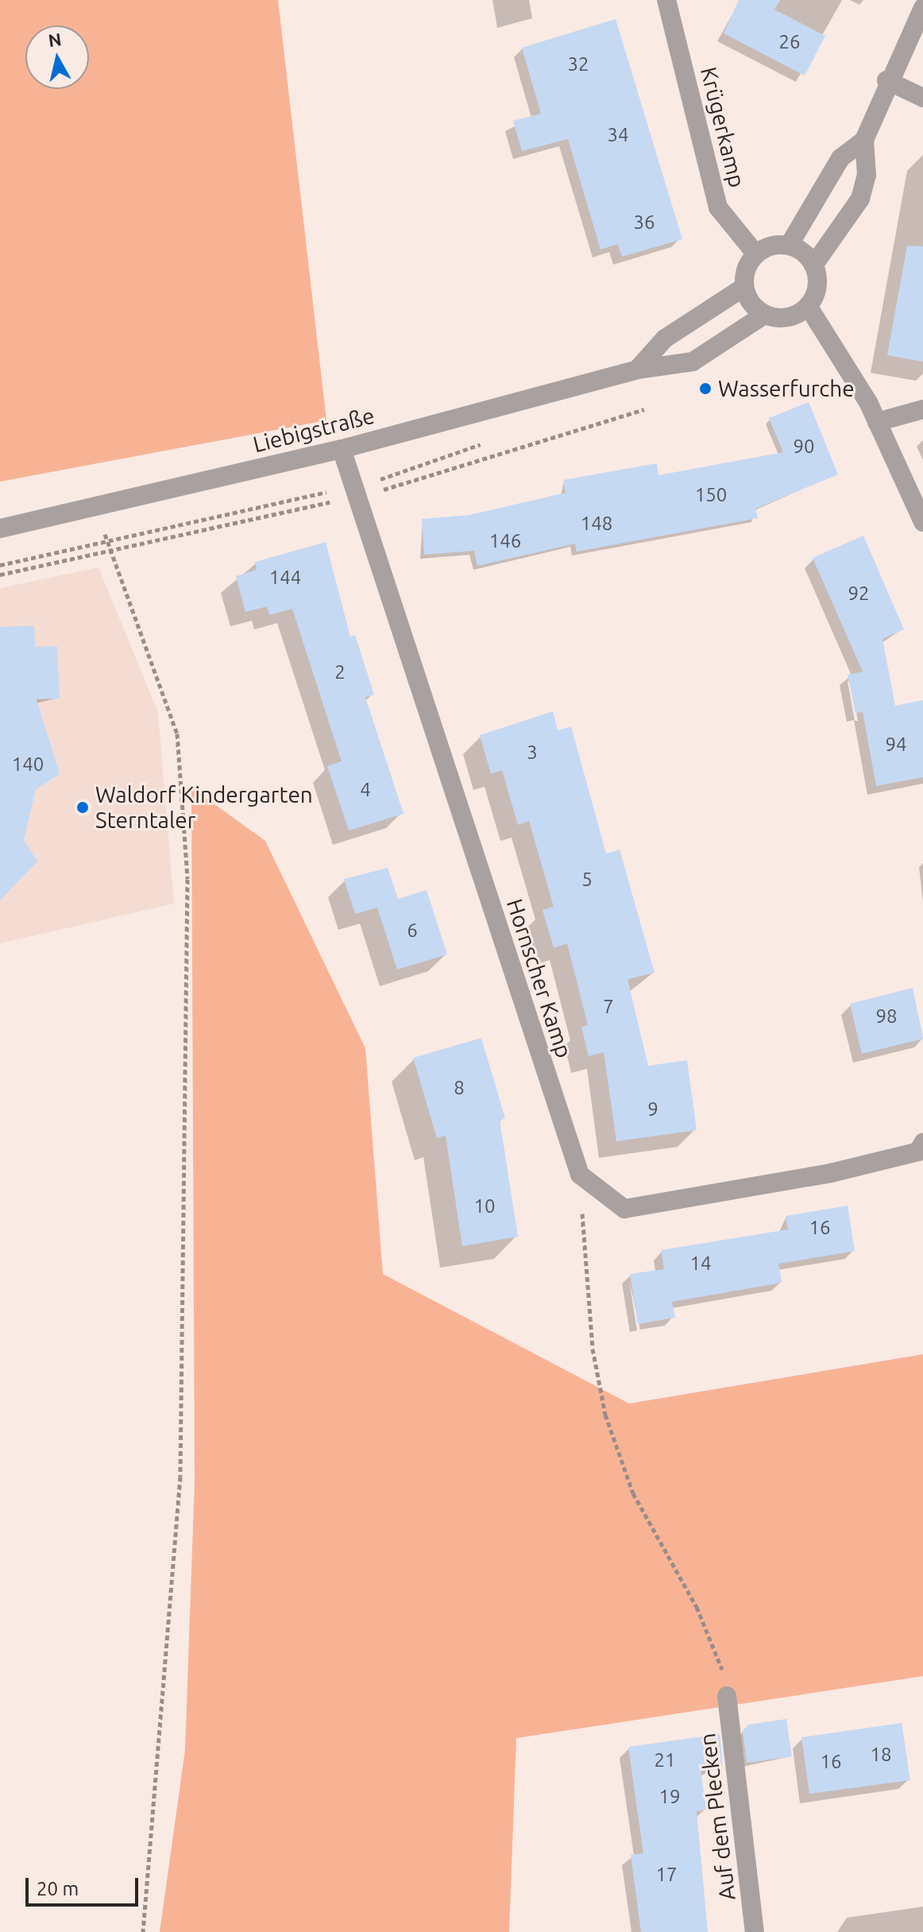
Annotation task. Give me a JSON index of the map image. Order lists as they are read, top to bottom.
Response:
{
  "streets": {
    "street": [
      "Krügerkamp",
      "Liebigstraße",
      "Hornscher Kamp",
      "Auf dem Plecken"
    ]
  },
  "crossings": [
    ["Krügerkamp", "Liebigstraße"],
    ["Liebigstraße", "Hornscher Kamp"]
  ],
  "places": ["Wasserfurche", "Waldorf Kindergarten Sterntaler"],
  "house_numbers": [
    "26",
    "32",
    "34",
    "36",
    "90",
    "150",
    "148",
    "146",
    "144",
    "92",
    "2",
    "94",
    "3",
    "140",
    "4",
    "5",
    "6",
    "7",
    "98",
    "8",
    "9",
    "10",
    "16",
    "14",
    "18",
    "21",
    "16",
    "19",
    "17"
  ],
  "scale_bar": "20 m",
  "north": "top"
}
